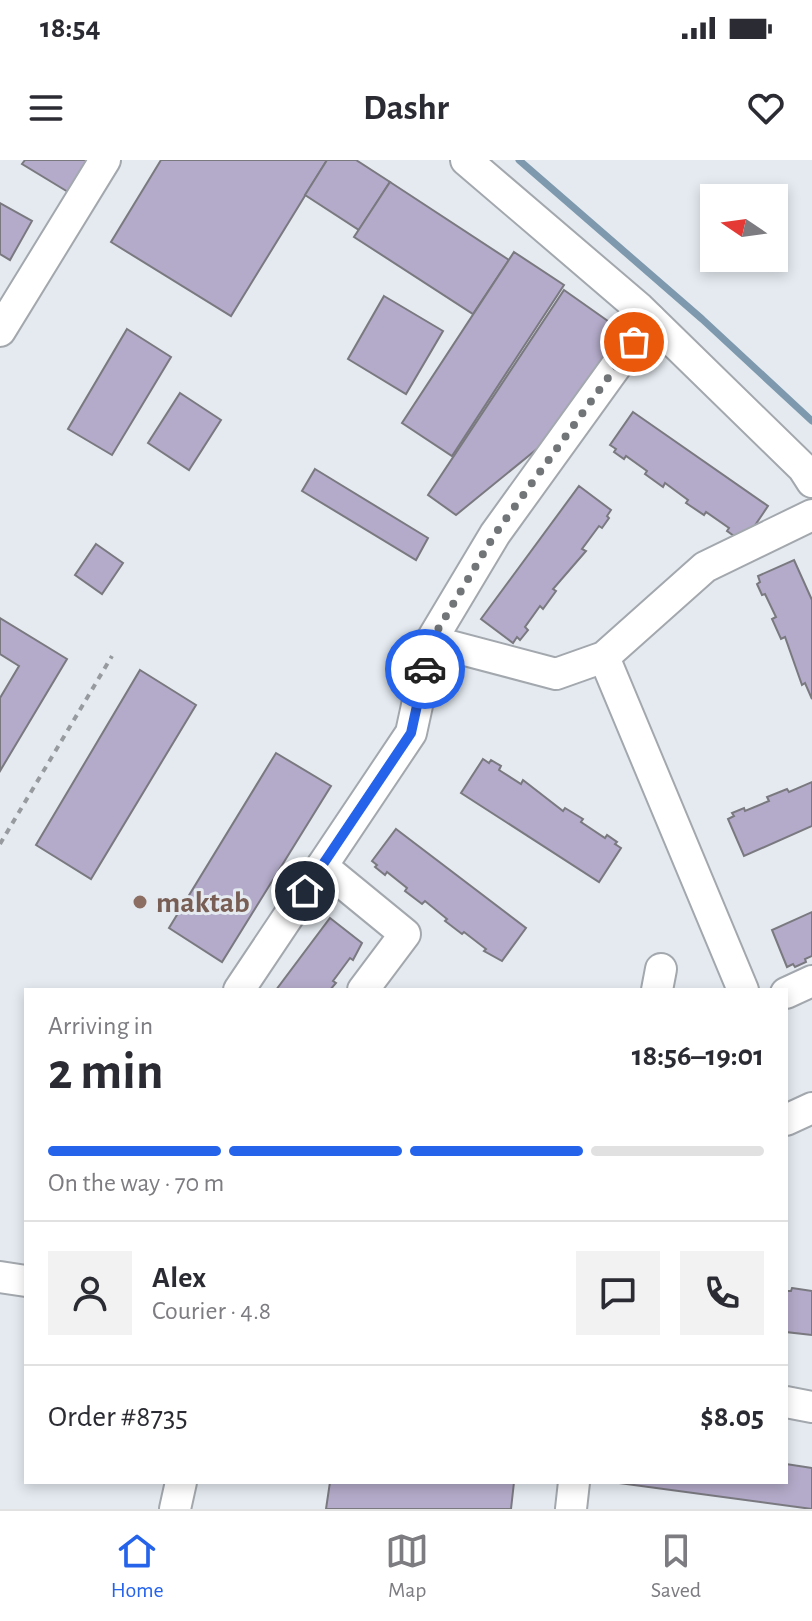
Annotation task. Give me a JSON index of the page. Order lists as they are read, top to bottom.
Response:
{
  "places": ["maktab"],
  "north": "left",
  "page": {
    "status": "18:54",
    "header": "Dashr",
    "heading": ["2 min", "Arriving in", "18:56–19:01"],
    "panel": [
      "Alex",
      "Courier · 4.8",
      "Order #8735",
      "$8.05"
    ],
    "bar": "On the way · 70 m",
    "tabs": ["Home", "Map", "Saved"]
  }
}
